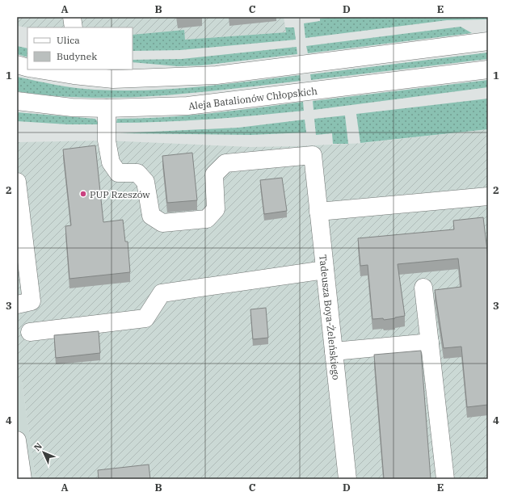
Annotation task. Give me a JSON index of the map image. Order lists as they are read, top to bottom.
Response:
{
  "streets": {
    "main road": ["Aleja Batalionów Chłopskich", "Tadeusza Boya-Żeleńskiego"]
  },
  "crossings": [
    ["Aleja Batalionów Chłopskich", "Tadeusza Boya-Żeleńskiego"]
  ],
  "places": ["PUP Rzeszów"],
  "legend": ["Ulica", "Budynek"],
  "north": "top left",
  "grid": {
    "columns": [
      "A",
      "B",
      "C",
      "D",
      "E"
    ],
    "rows": [
      "1",
      "2",
      "3",
      "4"
    ]
  }
}
